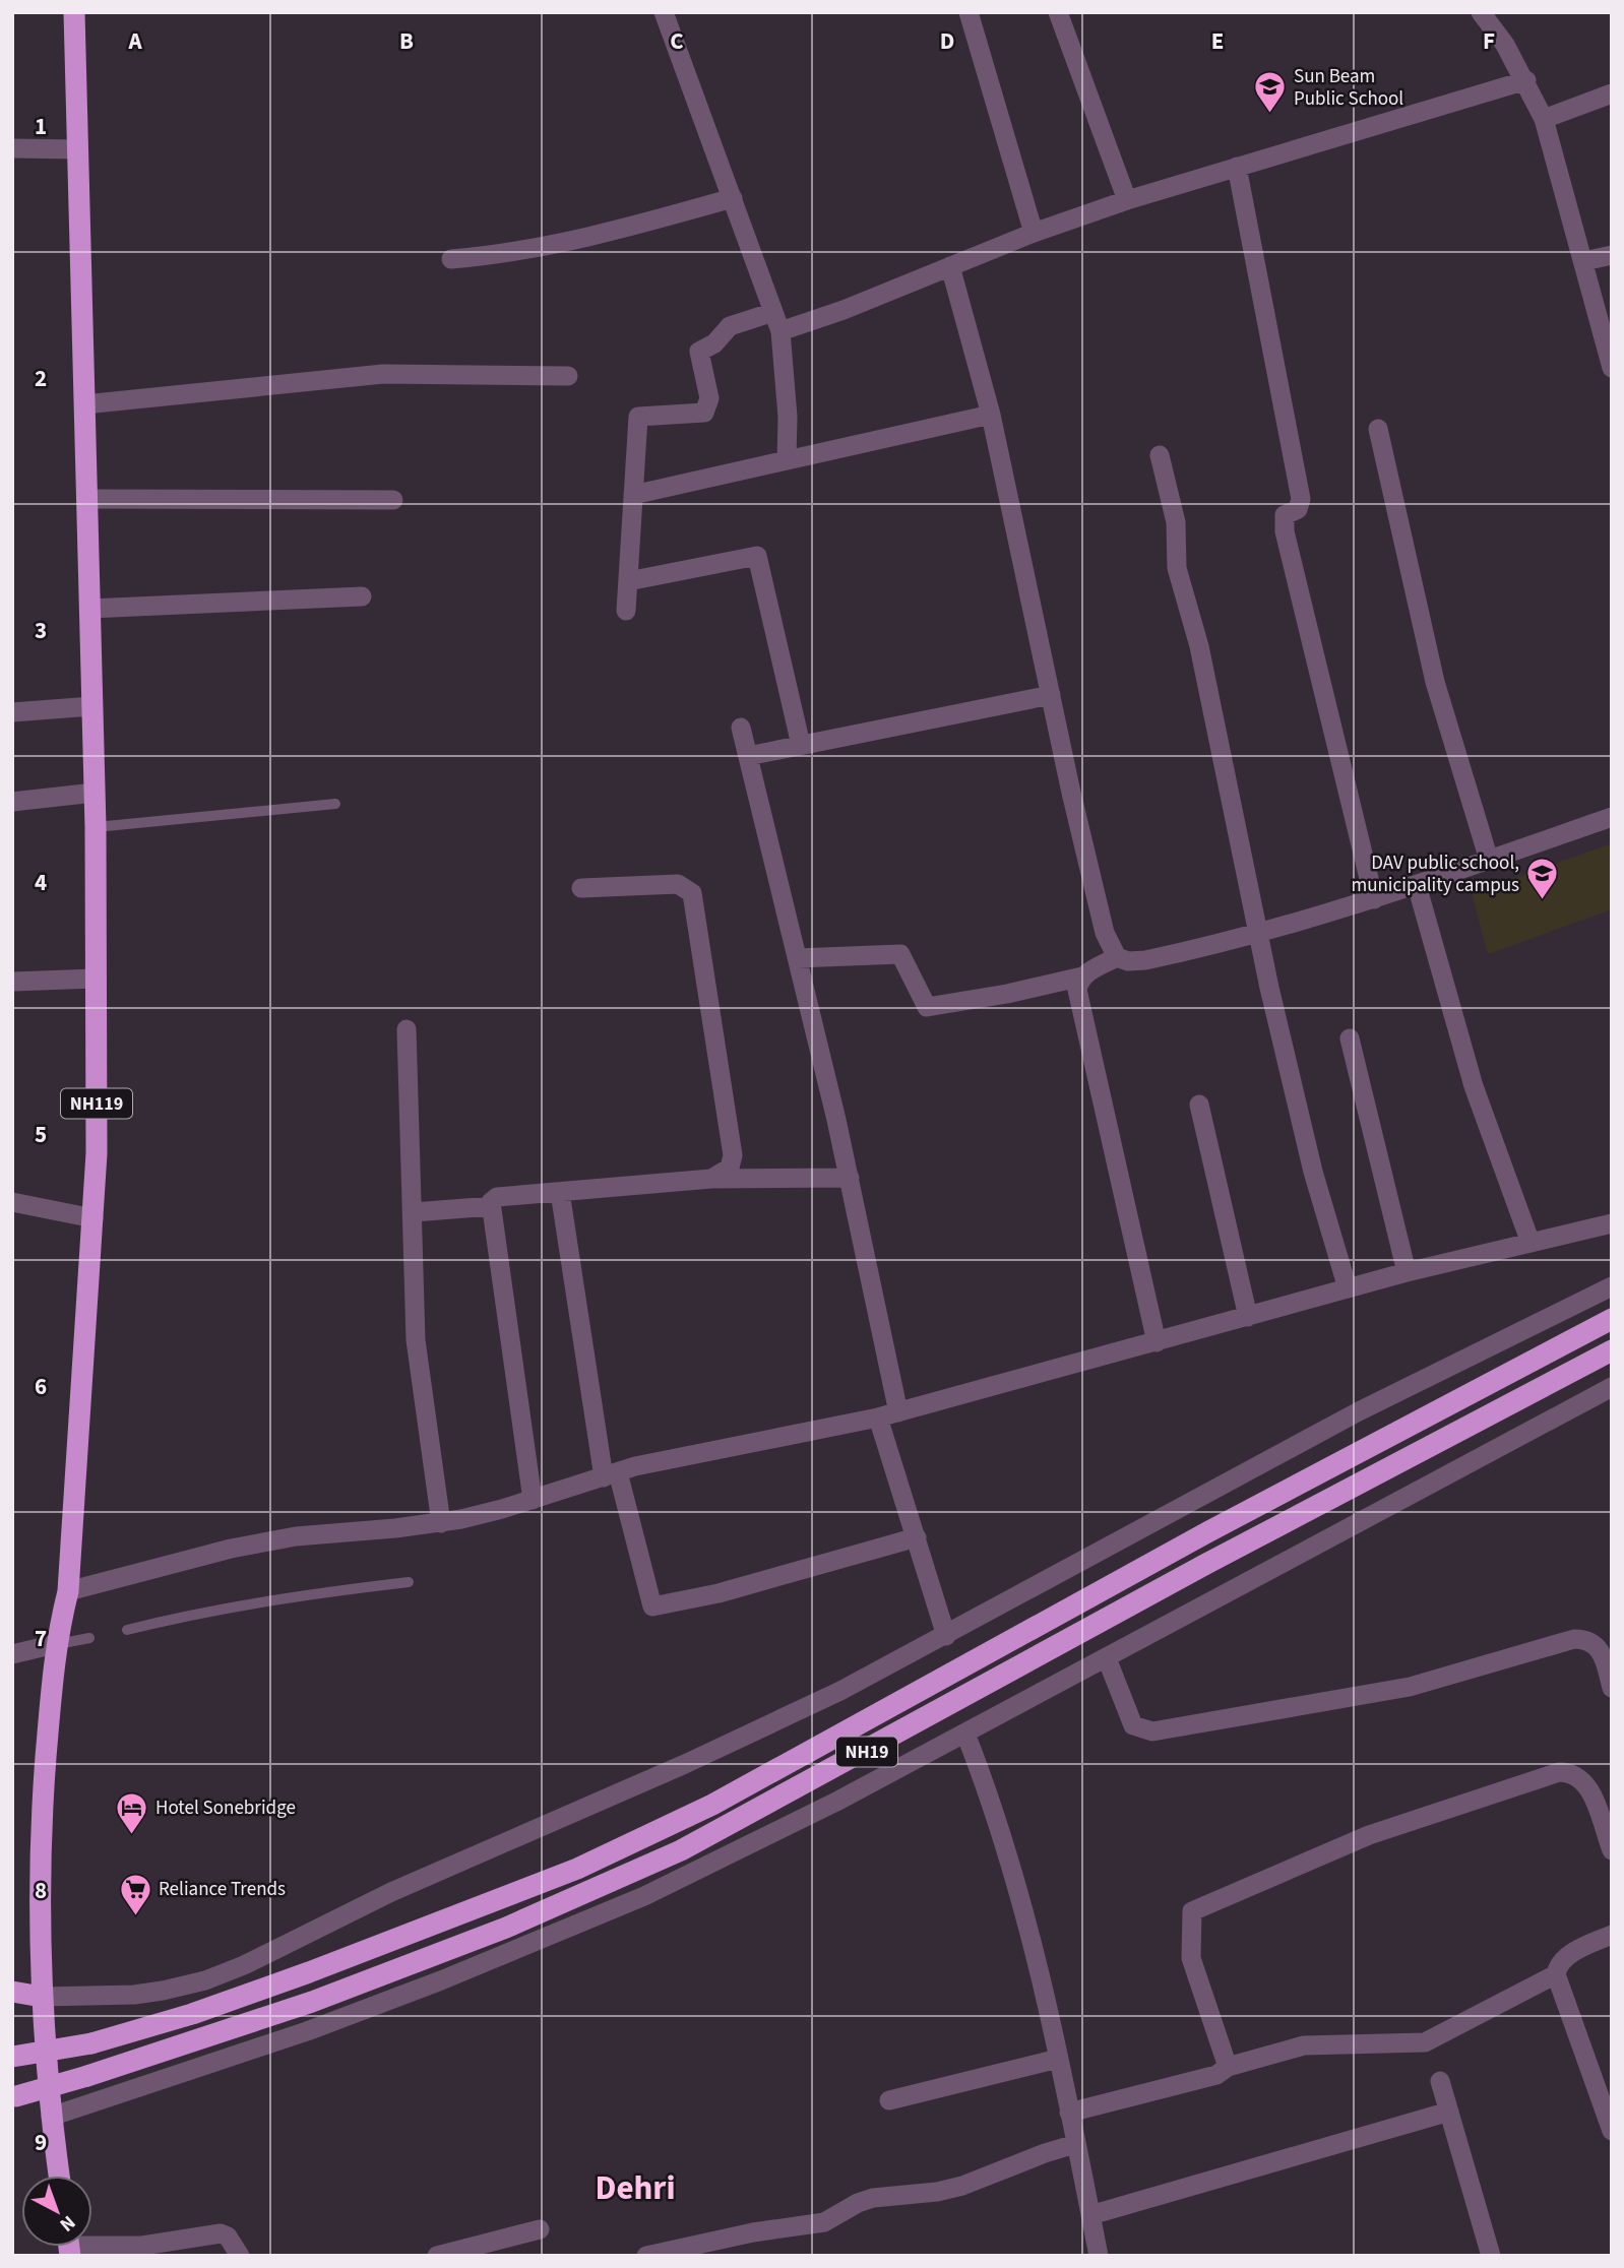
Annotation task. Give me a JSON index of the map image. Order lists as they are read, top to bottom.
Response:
{
  "streets": {
    "highway": ["NH119", "NH19"]
  },
  "districts": ["Dehri"],
  "places": {
    "school or university": ["Sun Beam Public School", "DAV public school, municipality campus"],
    "hotel": ["Hotel Sonebridge"],
    "supermarket": ["Reliance Trends"]
  },
  "north": "bottom right",
  "grid": {
    "columns": [
      "A",
      "B",
      "C",
      "D",
      "E",
      "F"
    ],
    "rows": [
      "1",
      "2",
      "3",
      "4",
      "5",
      "6",
      "7",
      "8",
      "9"
    ]
  }
}
